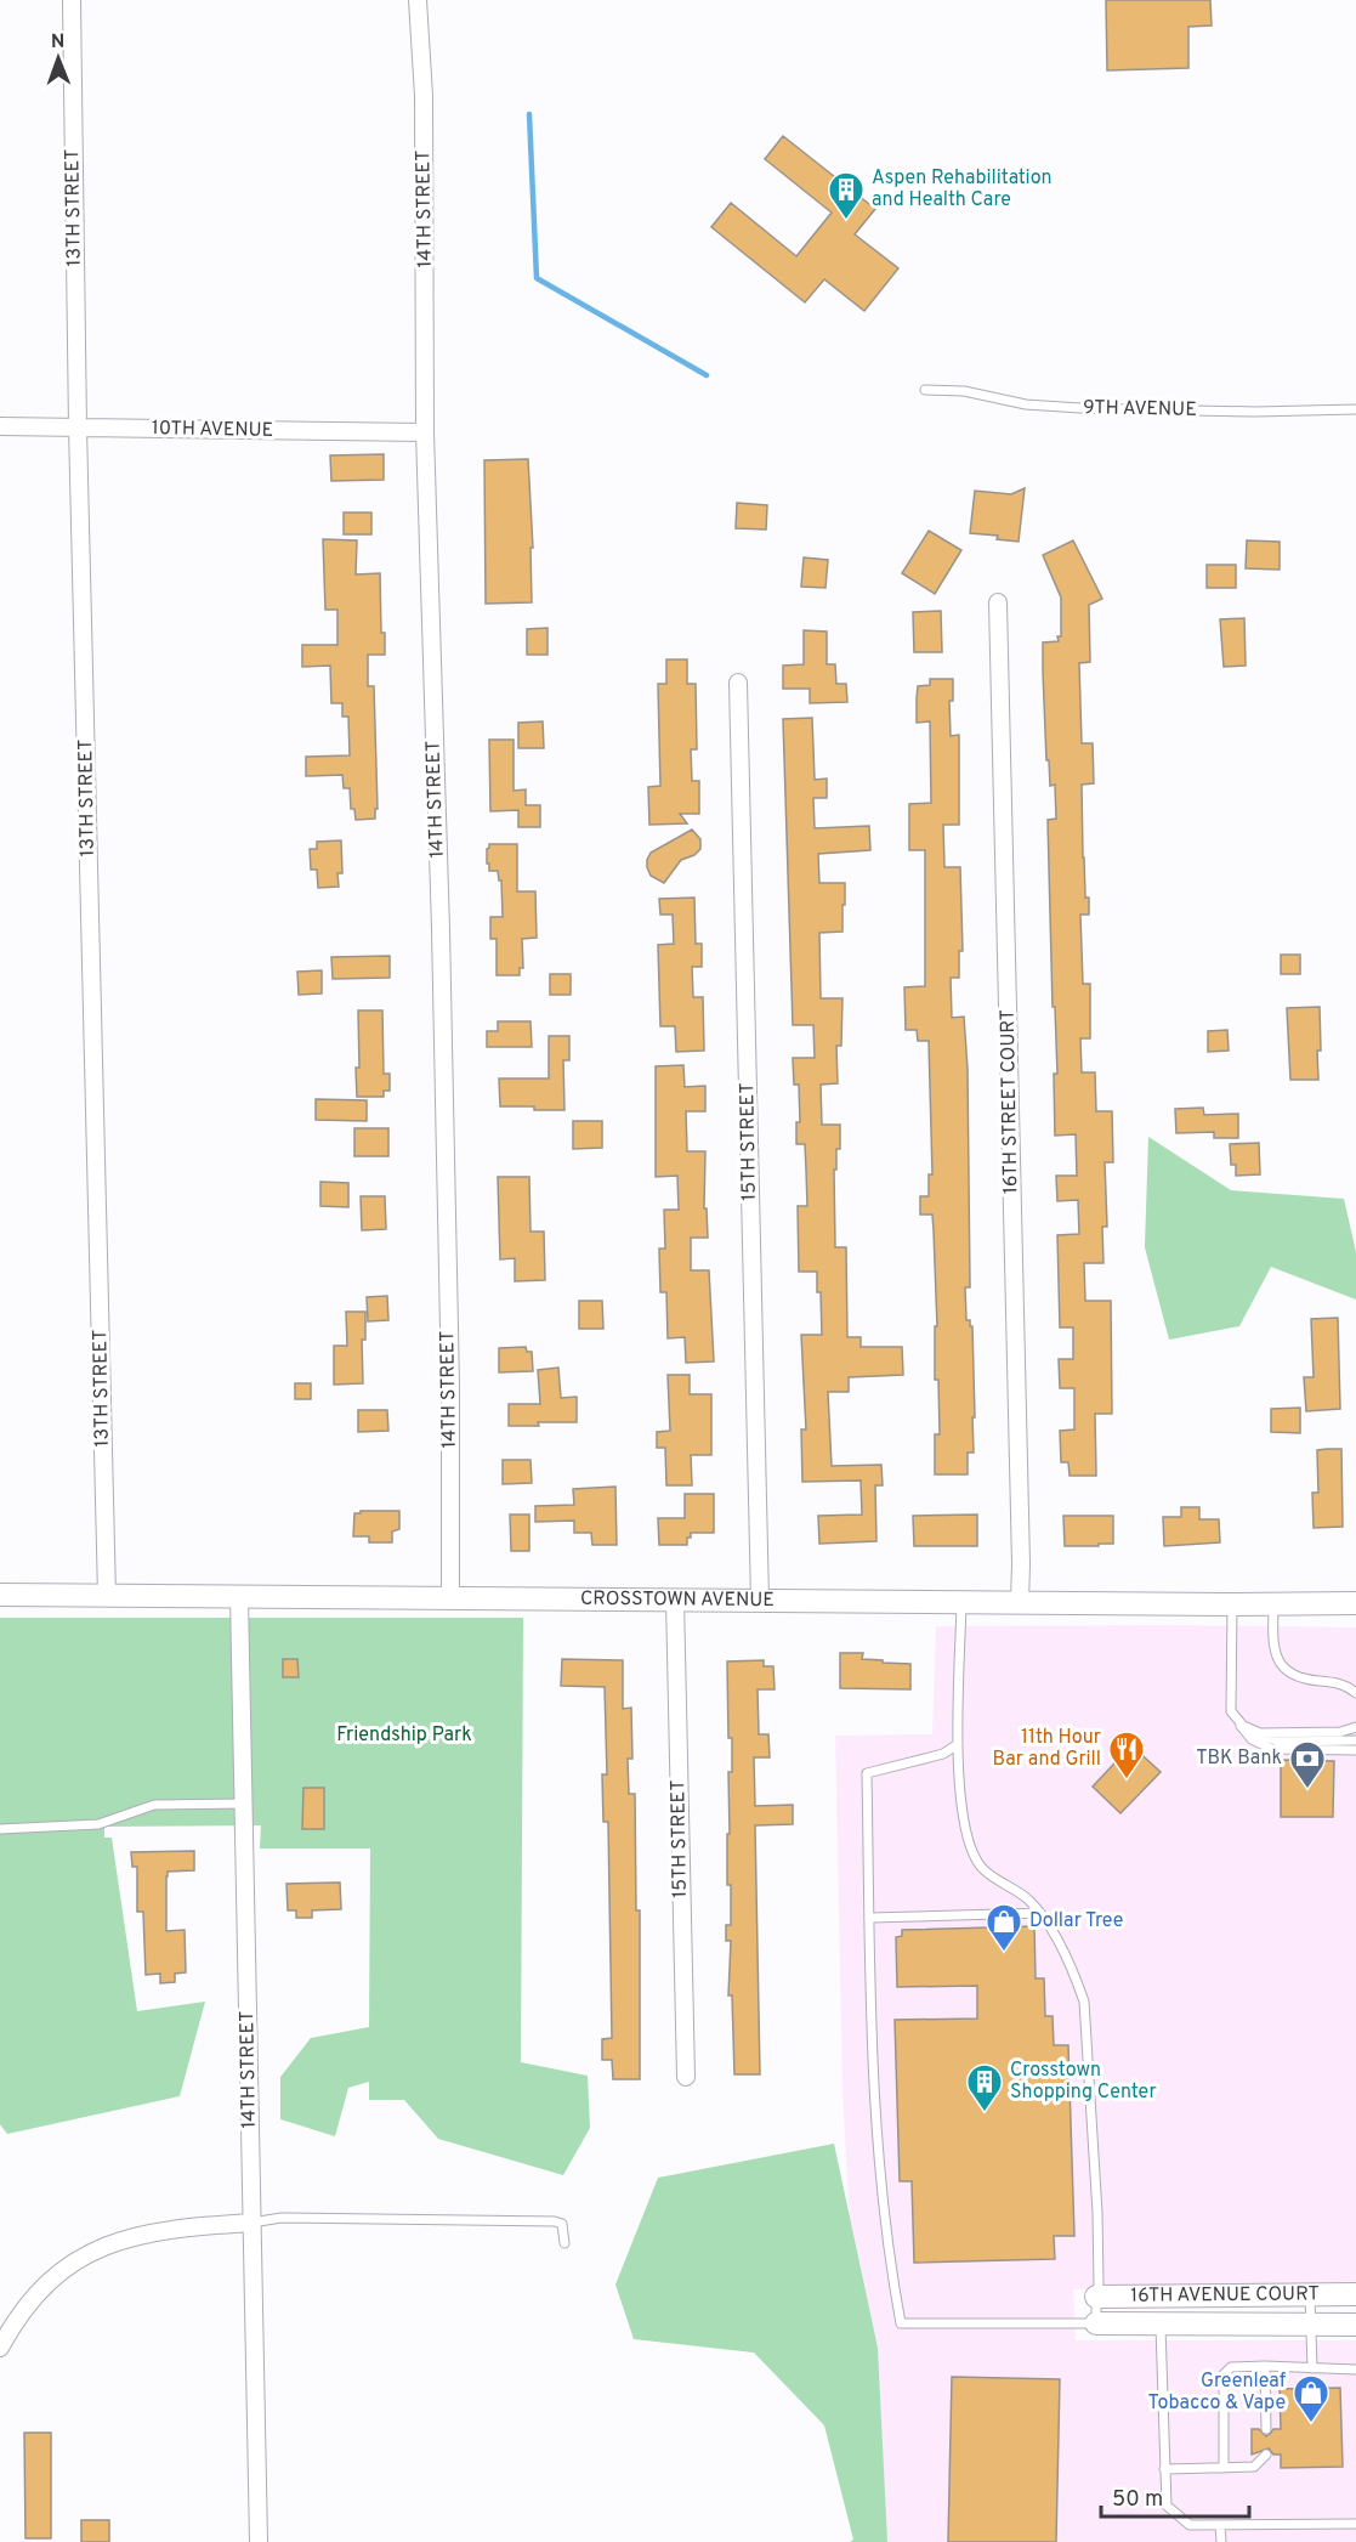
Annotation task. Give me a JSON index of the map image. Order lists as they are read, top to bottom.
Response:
{
  "streets": {
    "street": [
      "13TH STREET",
      "14TH STREET",
      "10TH AVENUE",
      "16TH STREET COURT",
      "15TH STREET",
      "CROSSTOWN AVENUE",
      "16TH AVENUE COURT"
    ],
    "lane": ["9TH AVENUE"]
  },
  "crossings": [
    ["13TH STREET", "10TH AVENUE"],
    ["13TH STREET", "CROSSTOWN AVENUE"],
    ["14TH STREET", "10TH AVENUE"],
    ["14TH STREET", "CROSSTOWN AVENUE"],
    ["16TH STREET COURT", "CROSSTOWN AVENUE"],
    ["15TH STREET", "CROSSTOWN AVENUE"]
  ],
  "parks": ["Friendship Park"],
  "places": {
    "building": ["Aspen Rehabilitation and Health Care", "Crosstown Shopping Center"],
    "restaurant": ["11th Hour Bar and Grill"],
    "bank": ["TBK Bank"],
    "shop": ["Dollar Tree", "Greenleaf Tobacco & Vape"]
  },
  "scale_bar": "50 m",
  "north": "top"
}
